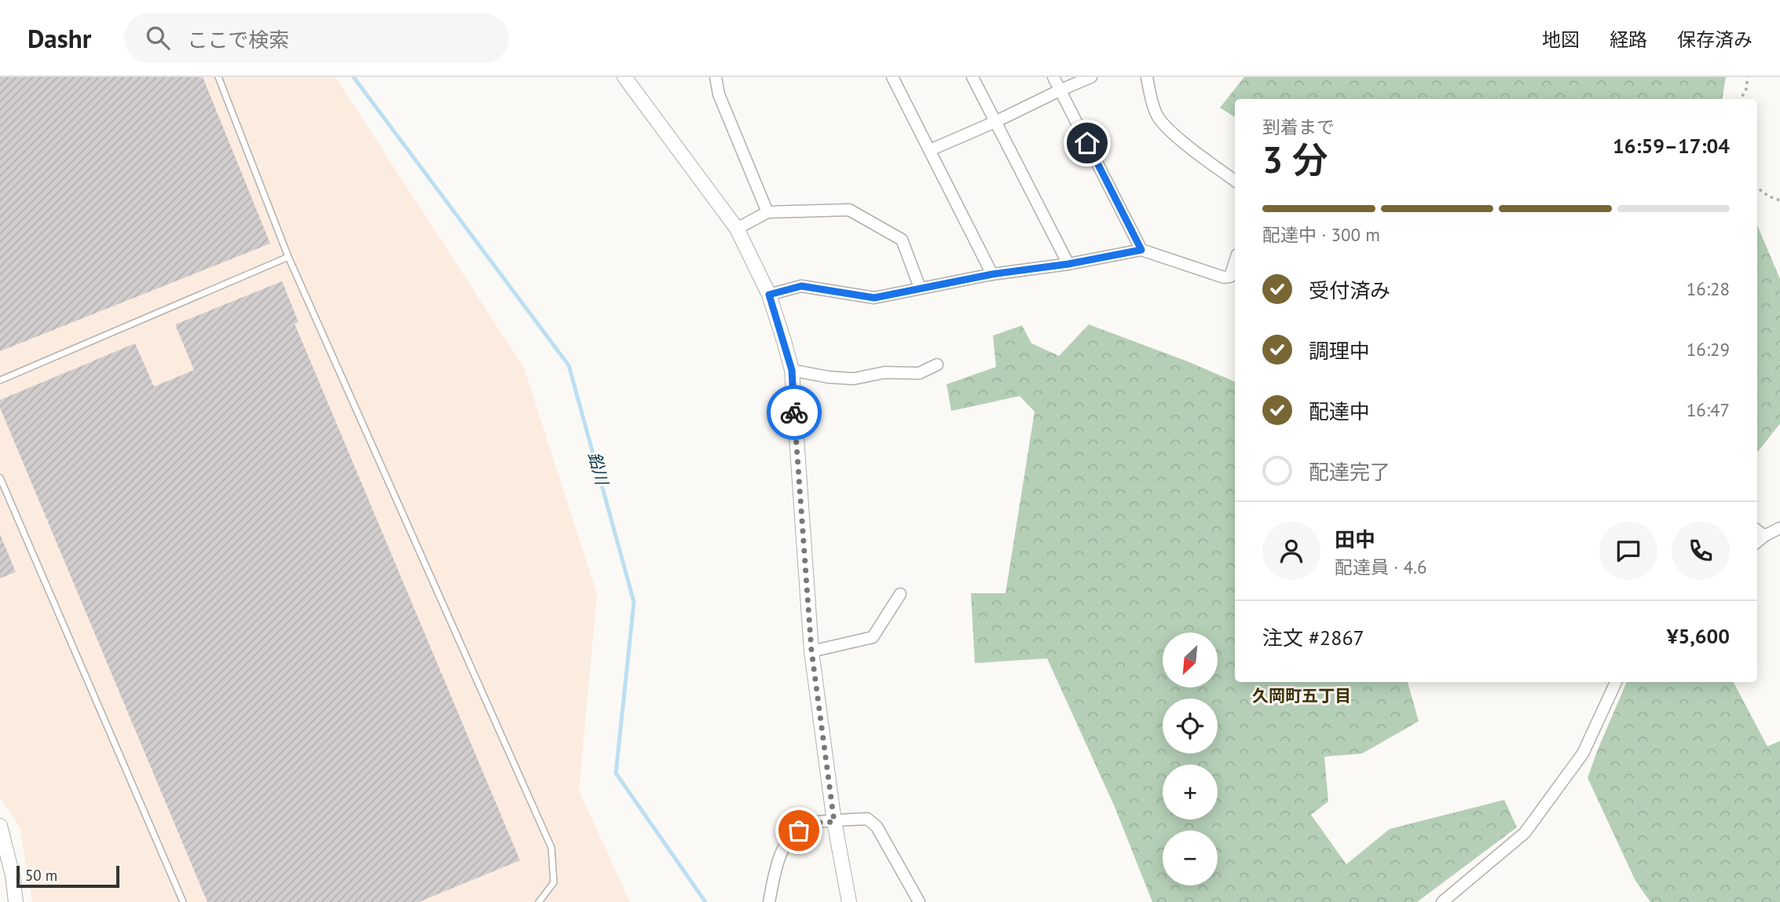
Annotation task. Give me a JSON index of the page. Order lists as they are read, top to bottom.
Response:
{
  "districts": ["久岡町五丁目"],
  "water": ["鉛川"],
  "scale_bar": "50 m",
  "north": "bottom left",
  "page": {
    "header": "Dashr",
    "search": "ここで検索",
    "nav": ["地図", "経路", "保存済み"],
    "heading": ["3 分", "到着まで", "16:59–17:04"],
    "panel": [
      "田中",
      "配達員 · 4.6",
      "注文 #2867",
      "¥5,600"
    ],
    "bar": "配達中 · 300 m",
    "list": [
      ["受付済み", "16:28"],
      ["調理中", "16:29"],
      ["配達中", "16:47"],
      "配達完了"
    ],
    "map_buttons": ["+", "−"],
    "scale": "50 m"
  }
}
